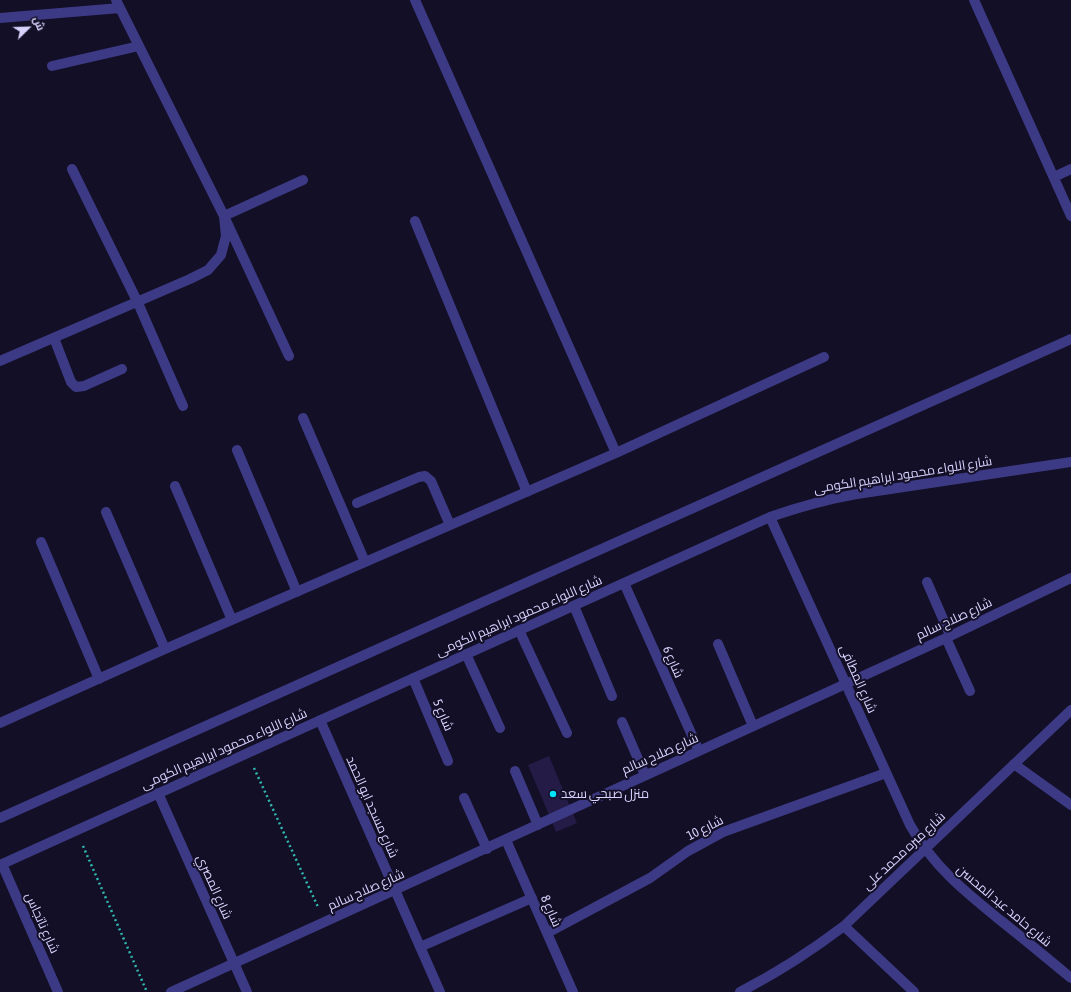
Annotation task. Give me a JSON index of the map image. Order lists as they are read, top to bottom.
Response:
{
  "streets": {
    "street": [
      "شارع اللواء محمود ابراهيم الكومى",
      "شارع صلاح سالم",
      "شارع 6",
      "شارع المطافى",
      "شارع 5",
      "شارع مسجد ابو الحمد",
      "شارع 10",
      "شارع مبره محمد على",
      "شارع المصري",
      "شارع حامد عبد المحسن",
      "شارع 8",
      "شارع ناتجاس"
    ]
  },
  "crossings": [
    ["شارع اللواء محمود ابراهيم الكومى", "شارع 6"],
    ["شارع اللواء محمود ابراهيم الكومى", "شارع المطافى"],
    ["شارع اللواء محمود ابراهيم الكومى", "شارع 5"],
    ["شارع اللواء محمود ابراهيم الكومى", "شارع مسجد ابو الحمد"],
    ["شارع اللواء محمود ابراهيم الكومى", "شارع المصري"],
    ["شارع اللواء محمود ابراهيم الكومى", "شارع ناتجاس"],
    ["شارع صلاح سالم", "شارع 6"],
    ["شارع صلاح سالم", "شارع المطافى"],
    ["شارع صلاح سالم", "شارع مسجد ابو الحمد"],
    ["شارع صلاح سالم", "شارع المصري"],
    ["شارع صلاح سالم", "شارع 8"],
    ["شارع المطافى", "شارع 10"],
    ["شارع المطافى", "شارع مبره محمد على"],
    ["شارع المطافى", "شارع حامد عبد المحسن"],
    ["شارع 10", "شارع 8"],
    ["شارع مبره محمد على", "شارع حامد عبد المحسن"]
  ],
  "places": ["منزل صبحي سعد"],
  "north": "top right"
}
